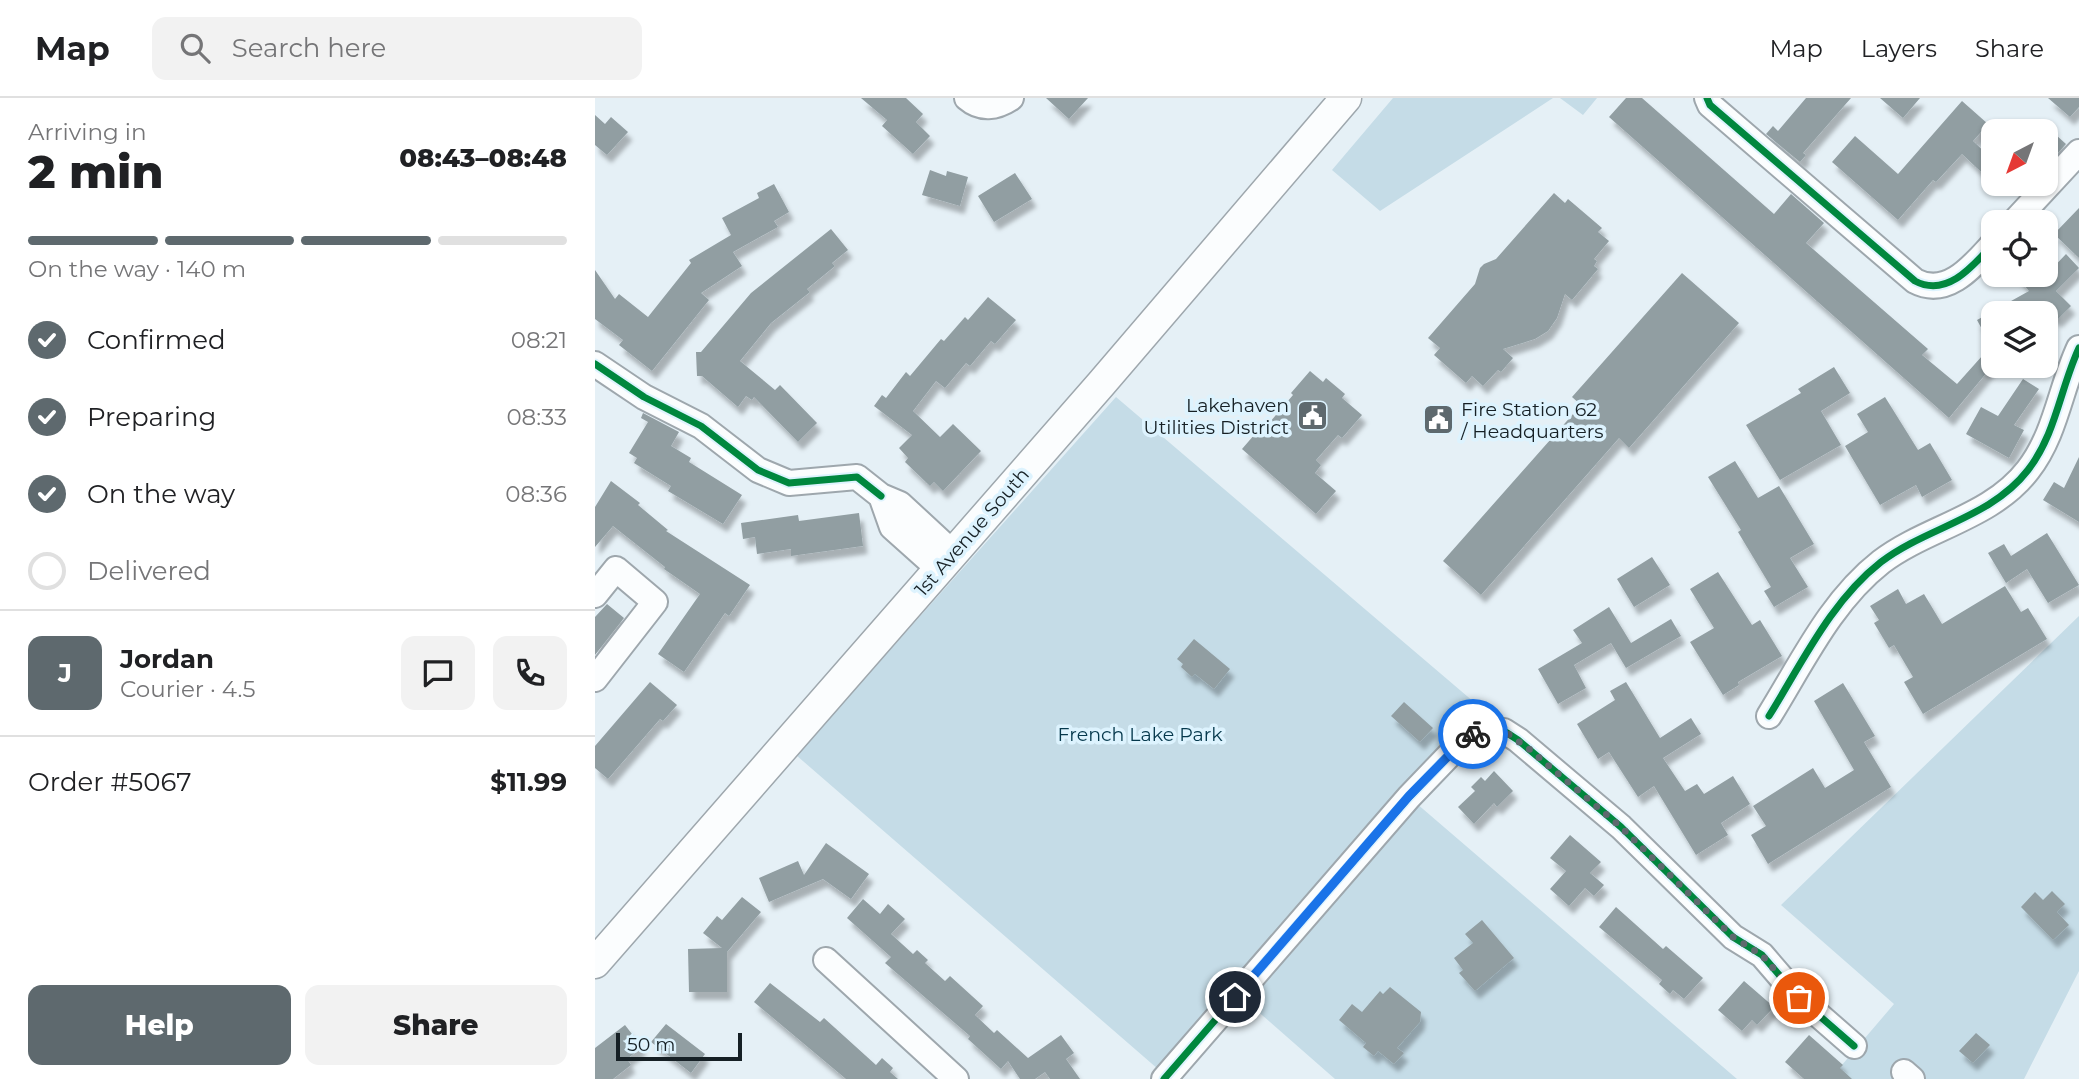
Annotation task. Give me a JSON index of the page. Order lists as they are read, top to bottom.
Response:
{
  "streets": {
    "main road": ["1st Avenue South"]
  },
  "parks": ["French Lake Park"],
  "places": {
    "public building": ["Lakehaven Utilities District", "Fire Station 62 / Headquarters"]
  },
  "scale_bar": "50 m",
  "north": "bottom left",
  "page": {
    "header": "Map",
    "search": "Search here",
    "nav": ["Map", "Layers", "Share"],
    "heading": ["2 min", "Arriving in", "08:43–08:48"],
    "panel": [
      "Jordan",
      "Courier · 4.5",
      "Order #5067",
      "$11.99"
    ],
    "bar": "On the way · 140 m",
    "list": [
      ["Confirmed", "08:21"],
      ["Preparing", "08:33"],
      ["On the way", "08:36"],
      "Delivered"
    ],
    "round": "J",
    "buttons": ["Help", "Share"],
    "scale": "50 m"
  }
}
